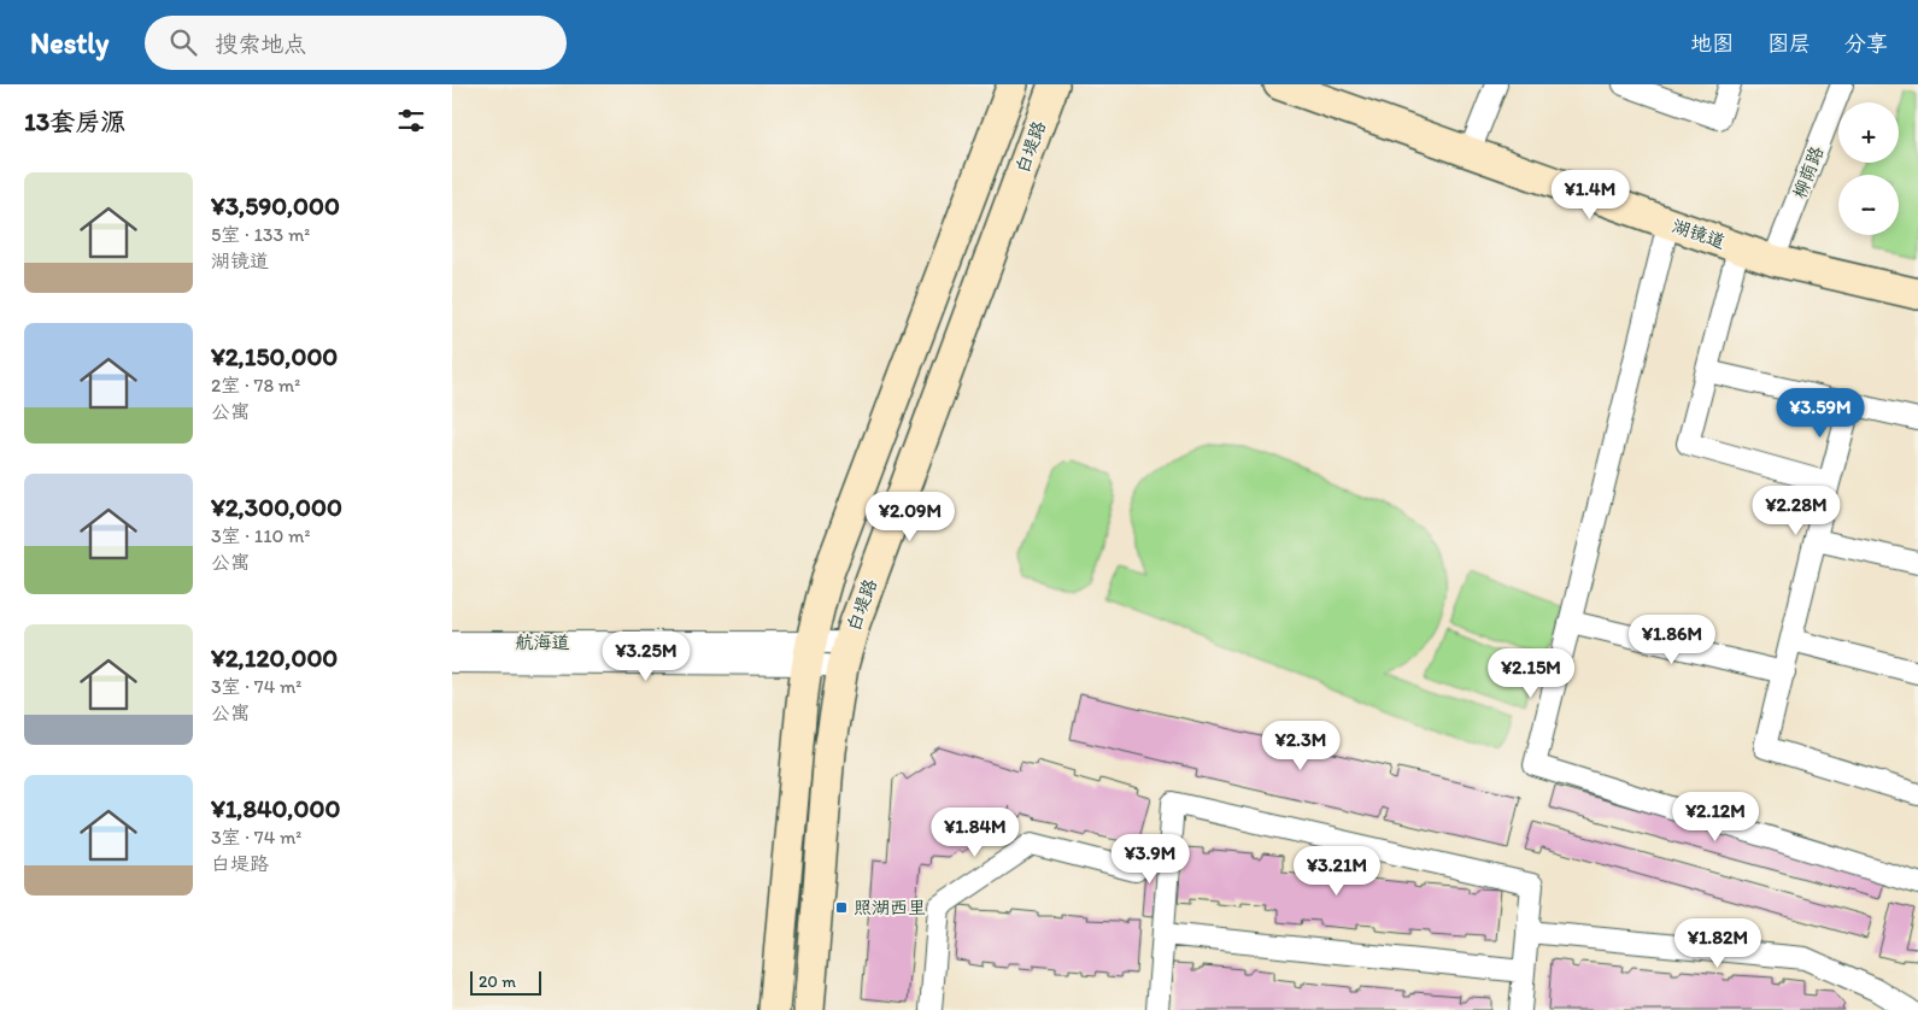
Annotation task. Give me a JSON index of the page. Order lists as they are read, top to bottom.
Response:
{
  "streets": {
    "main road": ["白堤路", "湖镜道"],
    "street": ["柳荫路", "航海道"]
  },
  "crossings": [
    ["白堤路", "航海道"],
    ["柳荫路", "湖镜道"]
  ],
  "places": {
    "transit": ["照湖西里"]
  },
  "scale_bar": "20 m",
  "page": {
    "header": "Nestly",
    "search": "搜索地点",
    "nav": ["地图", "图层", "分享"],
    "heading": "13套房源",
    "map_buttons": ["+", "−"],
    "list": [
      {
        "name": "¥3,590,000",
        "note": "5室 · 133 m² · 湖镜道"
      },
      {
        "name": "¥2,150,000",
        "note": "2室 · 78 m² · 公寓"
      },
      {
        "name": "¥2,300,000",
        "note": "3室 · 110 m² · 公寓"
      },
      {
        "name": "¥2,120,000",
        "note": "3室 · 74 m² · 公寓"
      },
      {
        "name": "¥1,840,000",
        "note": "3室 · 74 m² · 白堤路"
      }
    ],
    "price": [
      "¥1.4M",
      "¥3.59M",
      "¥2.28M",
      "¥2.09M",
      "¥1.86M",
      "¥3.25M",
      "¥2.15M",
      "¥2.3M",
      "¥2.12M",
      "¥1.84M",
      "¥3.9M",
      "¥3.21M",
      "¥1.82M"
    ],
    "scale": "20 m"
  }
}
